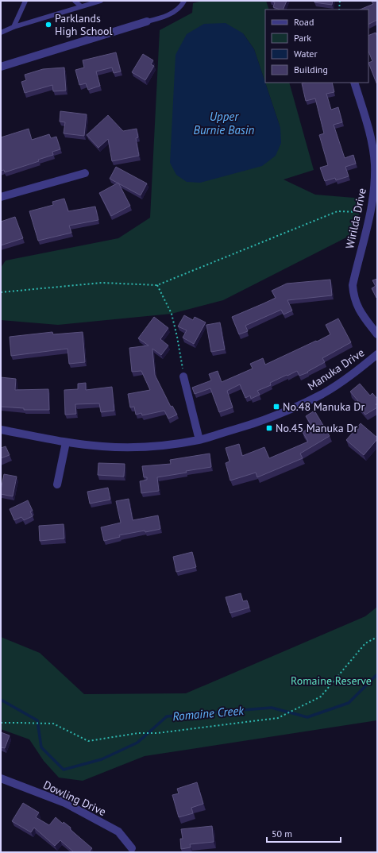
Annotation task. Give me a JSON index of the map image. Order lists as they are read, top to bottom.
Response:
{
  "streets": {
    "street": ["Wirilda Drive", "Manuka Drive", "Dowling Drive"]
  },
  "water": ["Upper Burnie Basin", "Romaine Creek"],
  "parks": ["Romaine Reserve"],
  "places": {
    "other": ["Parklands High School"],
    "transit": ["No.48 Manuka Dr", "No.45 Manuka Dr"]
  },
  "legend": [
    "Road",
    "Park",
    "Water",
    "Building"
  ],
  "scale_bar": "50 m"
}
